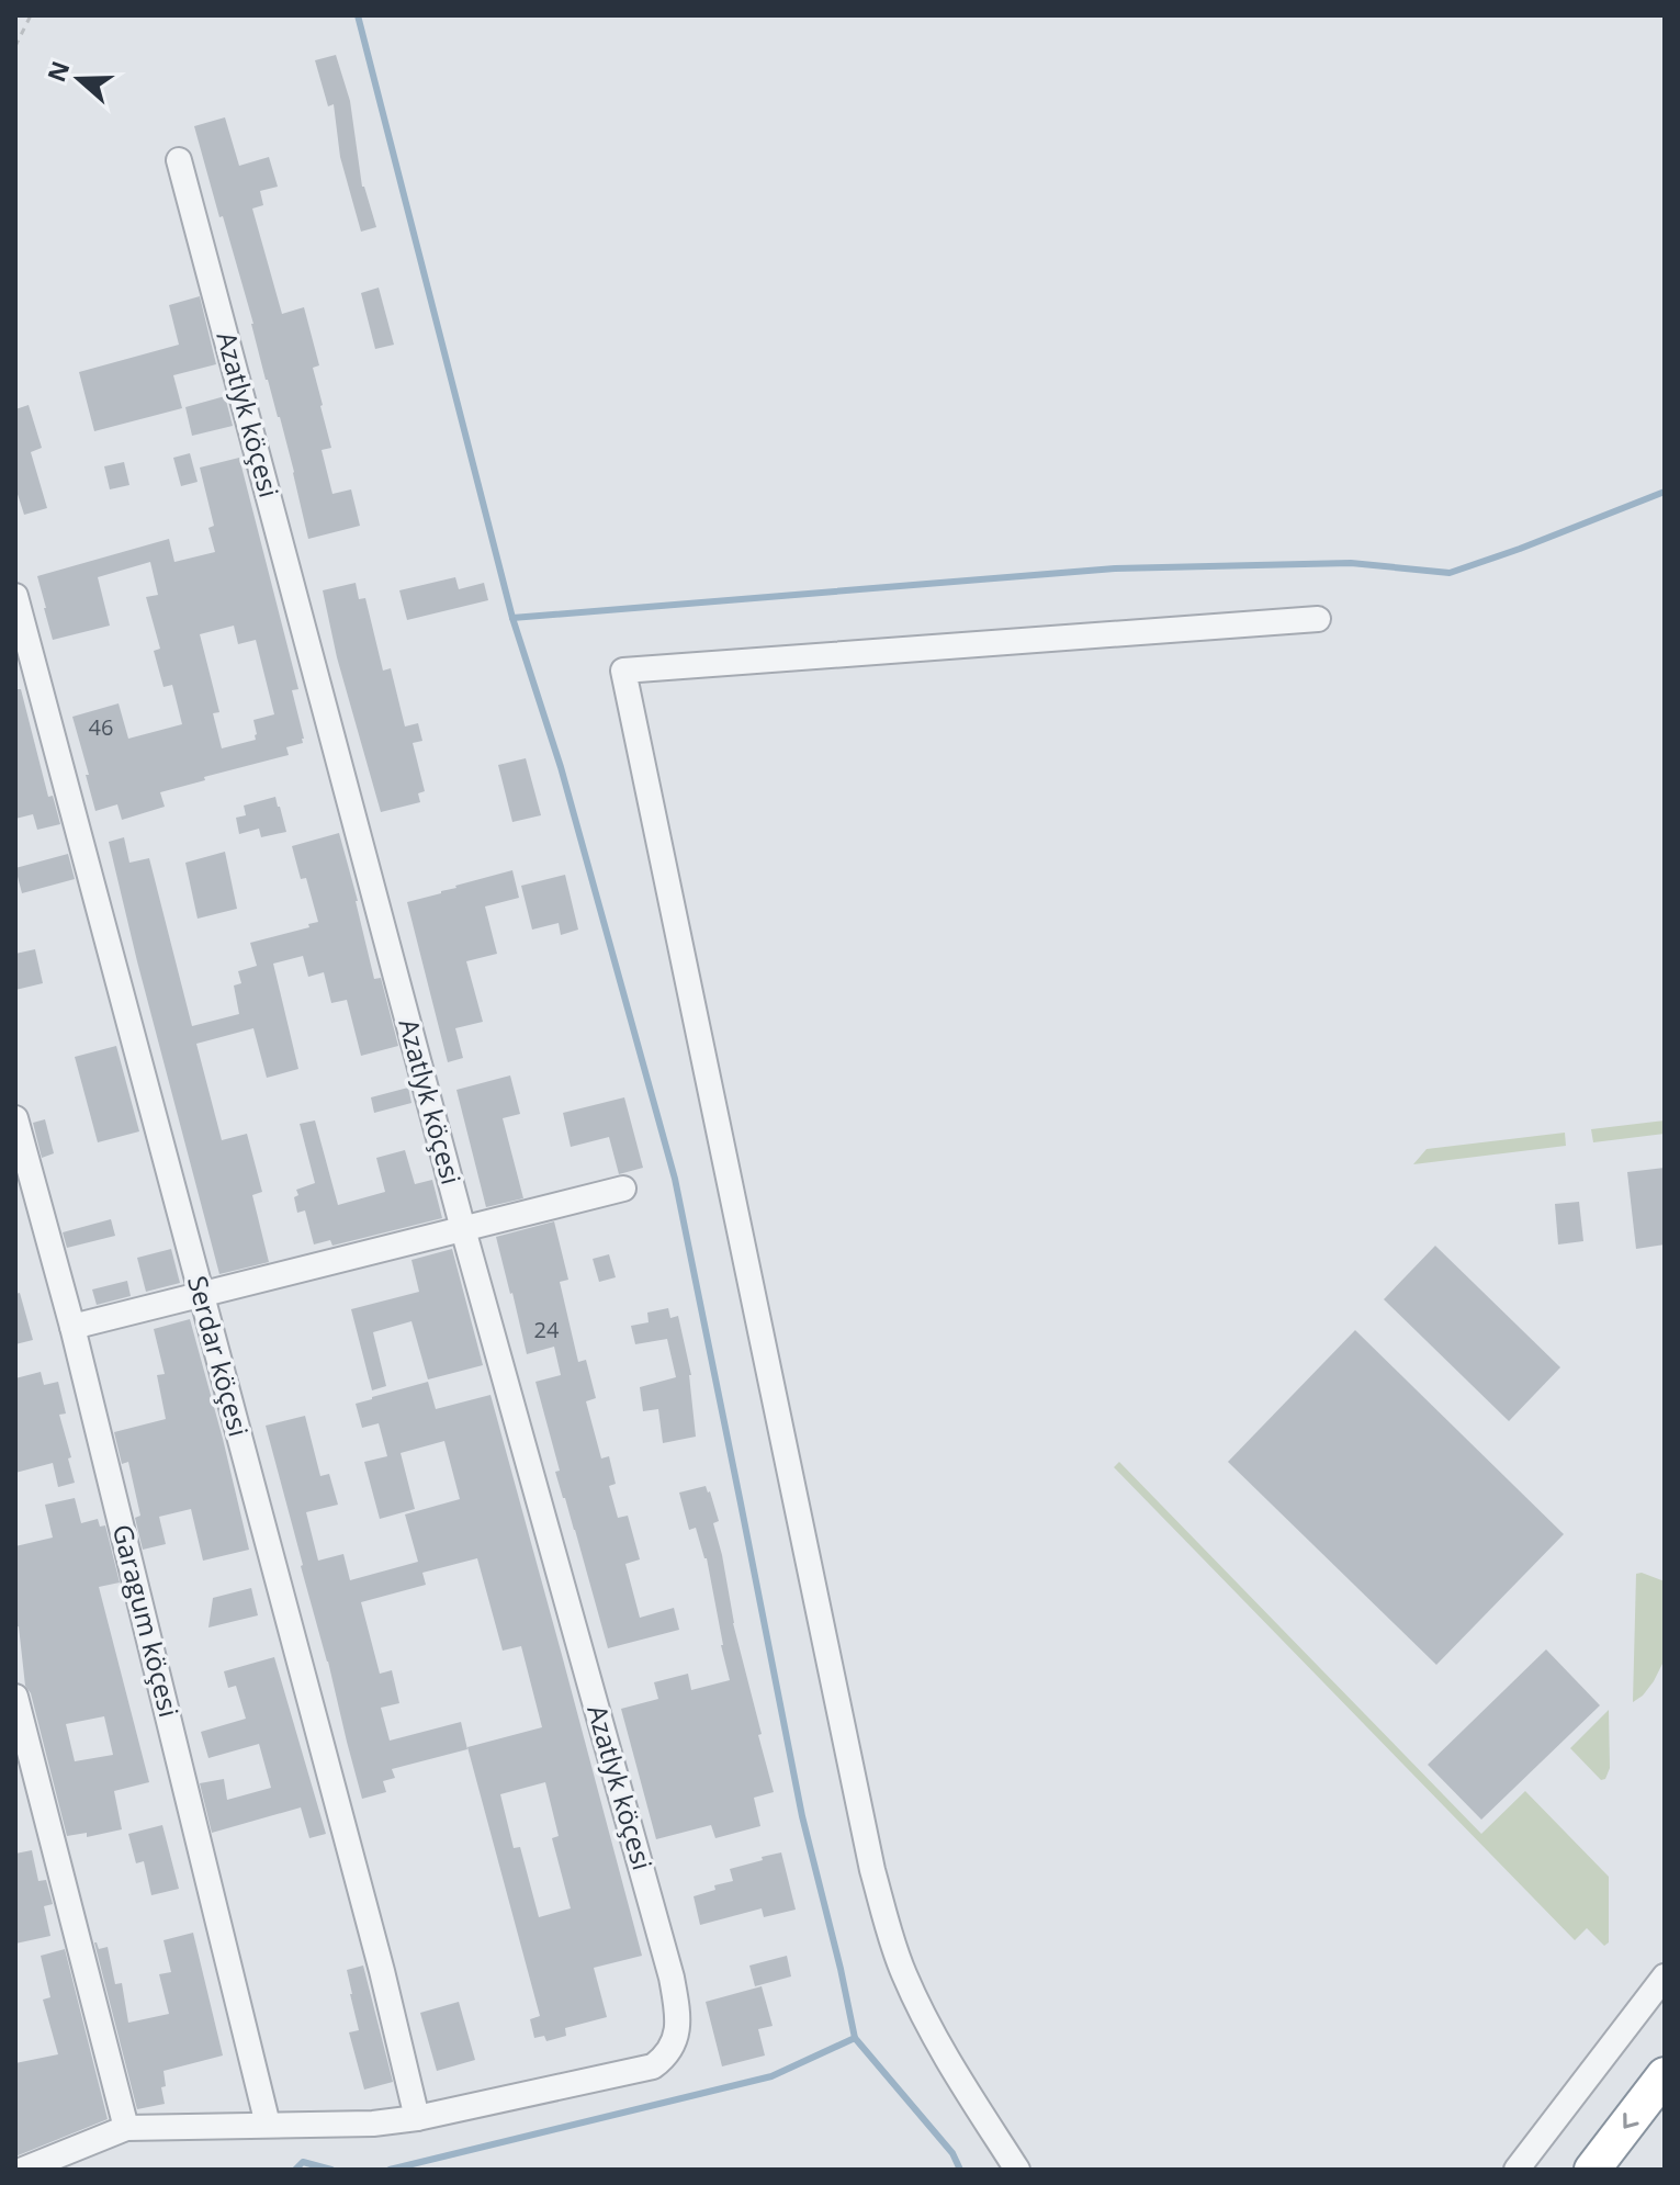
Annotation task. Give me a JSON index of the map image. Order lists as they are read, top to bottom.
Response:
{
  "streets": {
    "street": ["Azatlyk köçesi", "Serdar köçesi", "Garagum köçesi"]
  },
  "crossings": [
    ["Azatlyk köçesi", "Serdar köçesi"]
  ],
  "house_numbers": ["46", "24"],
  "north": "left"
}
